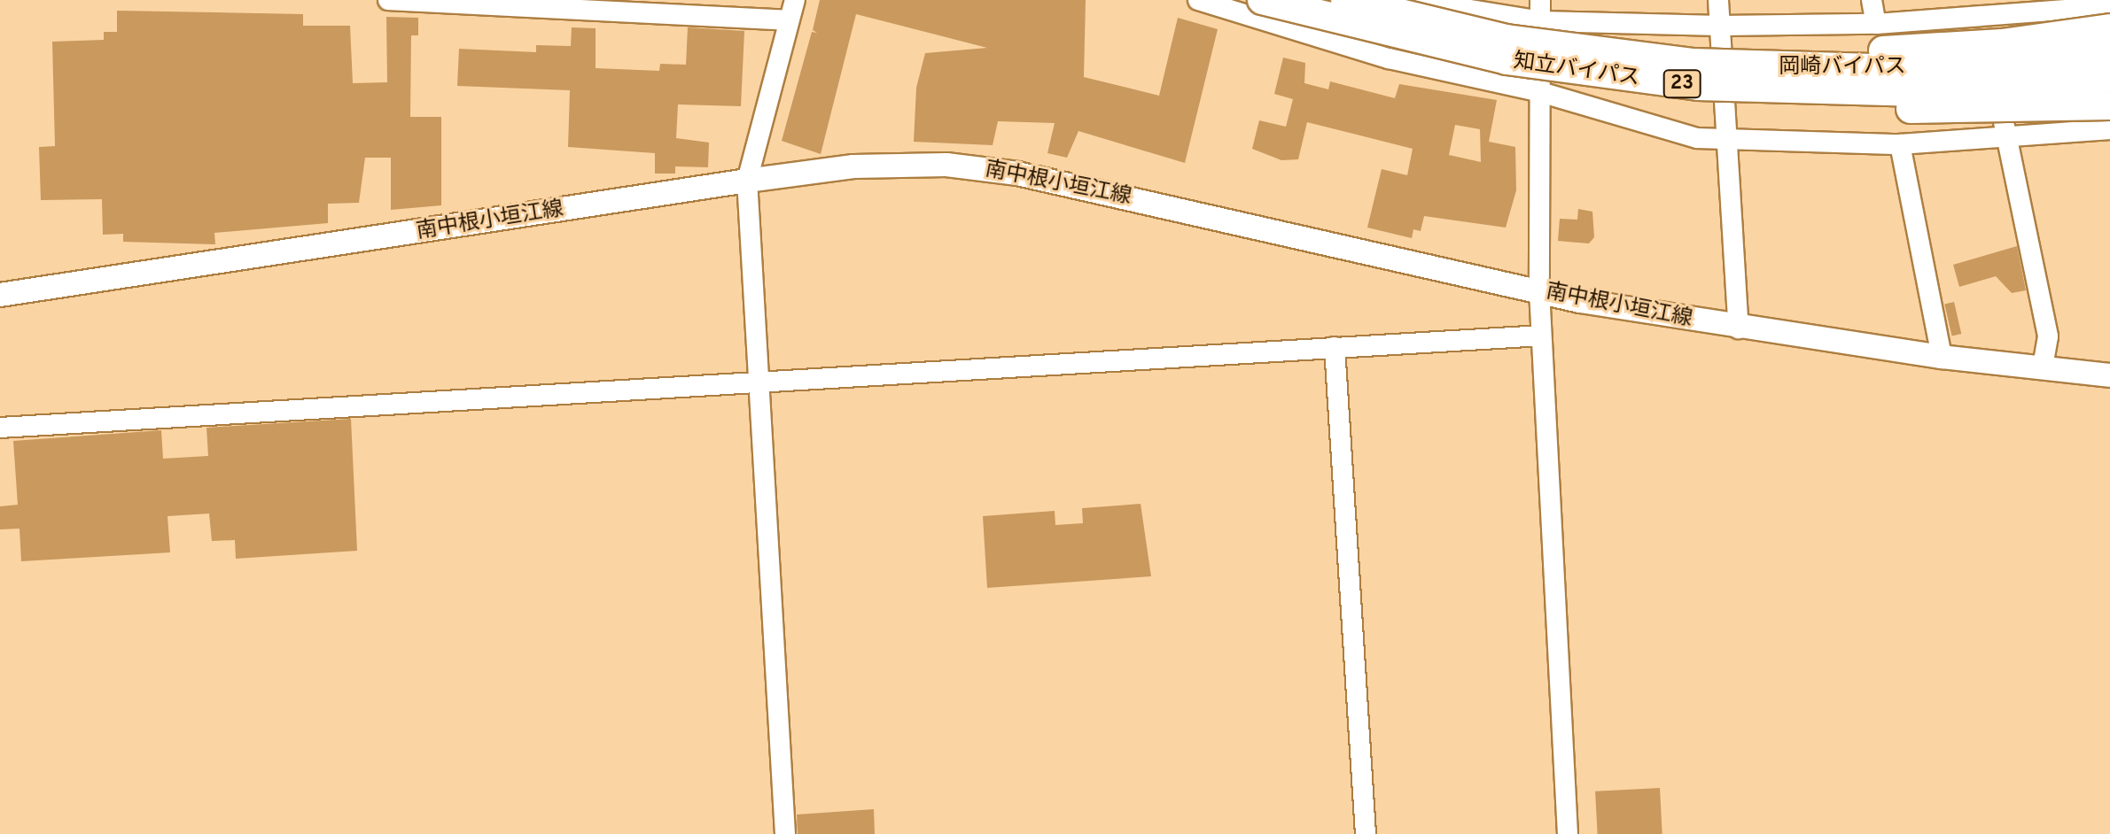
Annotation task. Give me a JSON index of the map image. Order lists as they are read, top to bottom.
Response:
{
  "streets": {
    "highway": ["岡崎バイパス", "知立バイパス", "23"],
    "main road": ["南中根小垣江線"]
  },
  "crossings": [
    ["岡崎バイパス", "知立バイパス"],
    ["岡崎バイパス", "23"],
    ["知立バイパス", "23"]
  ]
}
